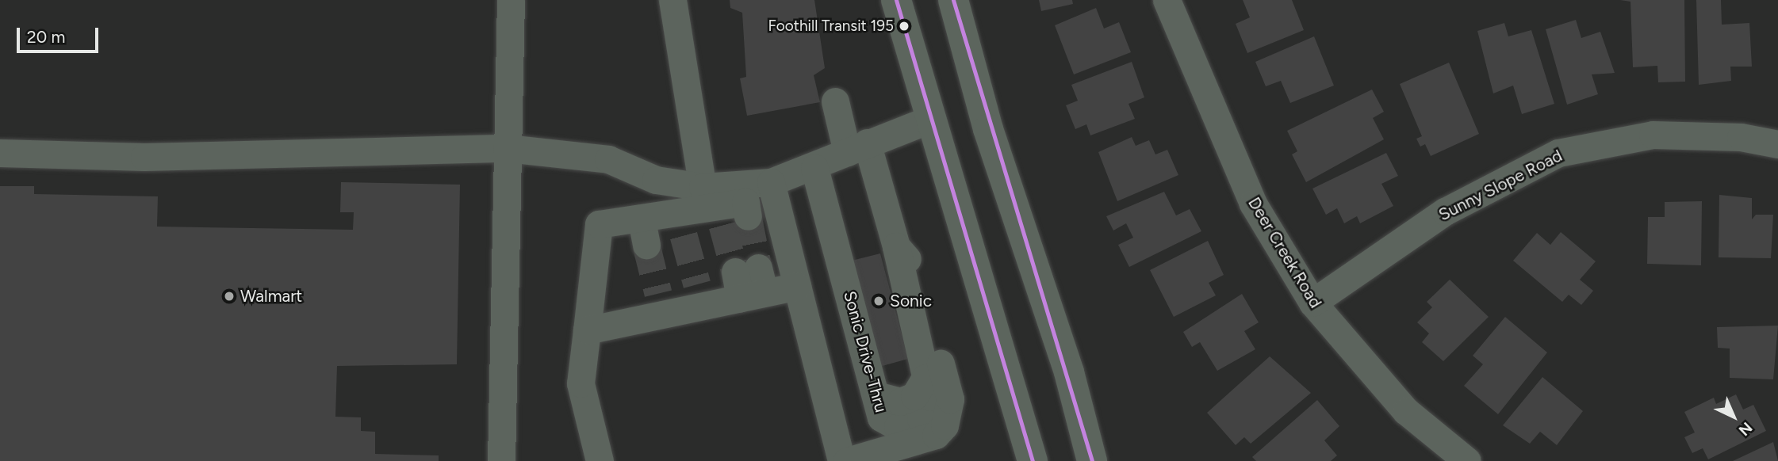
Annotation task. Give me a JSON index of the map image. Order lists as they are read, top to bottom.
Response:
{
  "streets": {
    "street": ["Sunny Slope Road", "Deer Creek Road", "Sonic Drive-Thru"]
  },
  "crossings": [
    ["Sunny Slope Road", "Deer Creek Road"]
  ],
  "places": ["Foothill Transit 195", "Walmart", "Sonic"],
  "lines": ["transit line 195"],
  "scale_bar": "20 m",
  "north": "bottom right"
}
